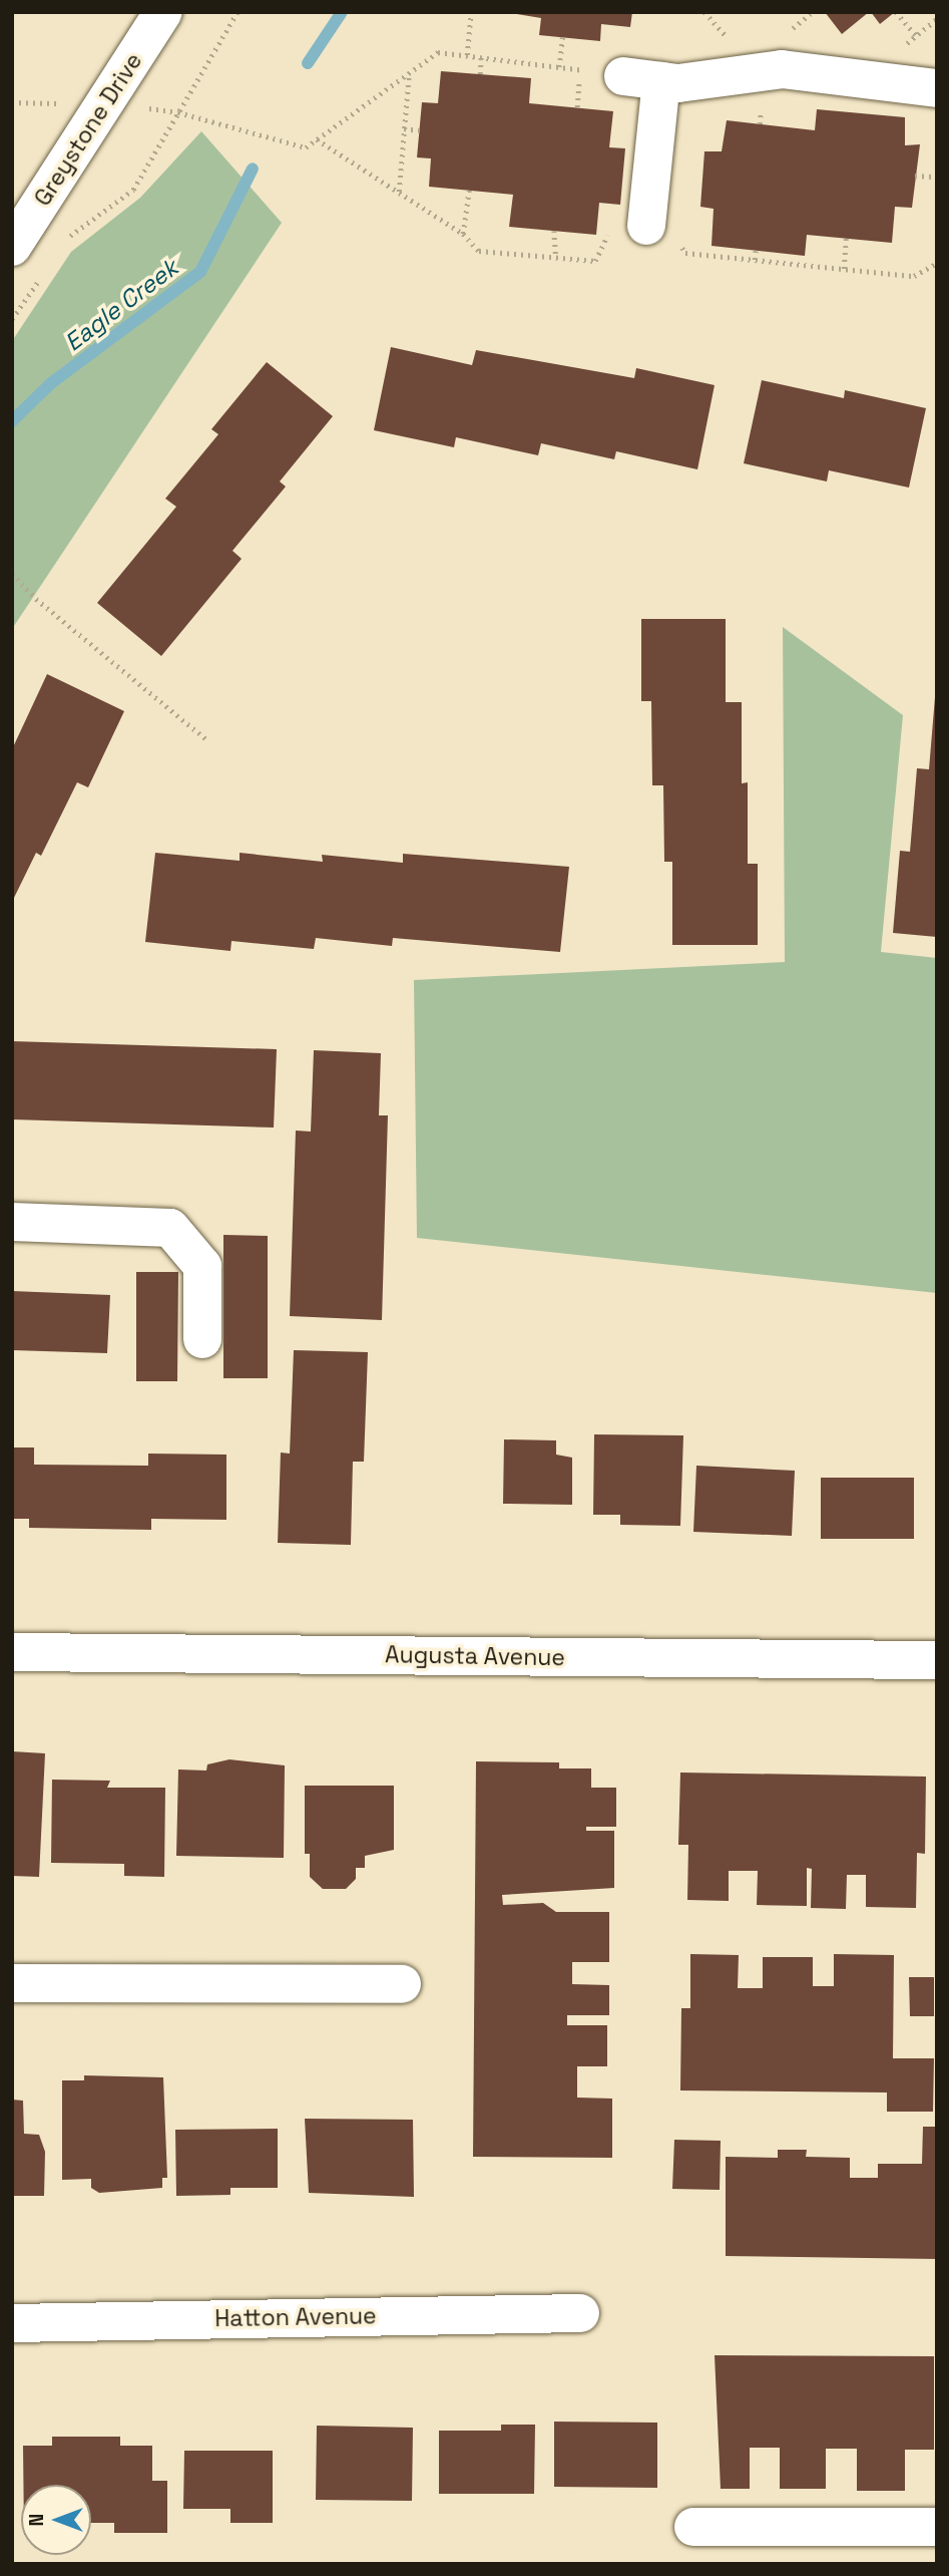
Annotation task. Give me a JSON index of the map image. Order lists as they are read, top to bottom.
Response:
{
  "streets": {
    "street": ["Greystone Drive", "Augusta Avenue", "Hatton Avenue"]
  },
  "water": ["Eagle Creek"],
  "north": "left"
}
